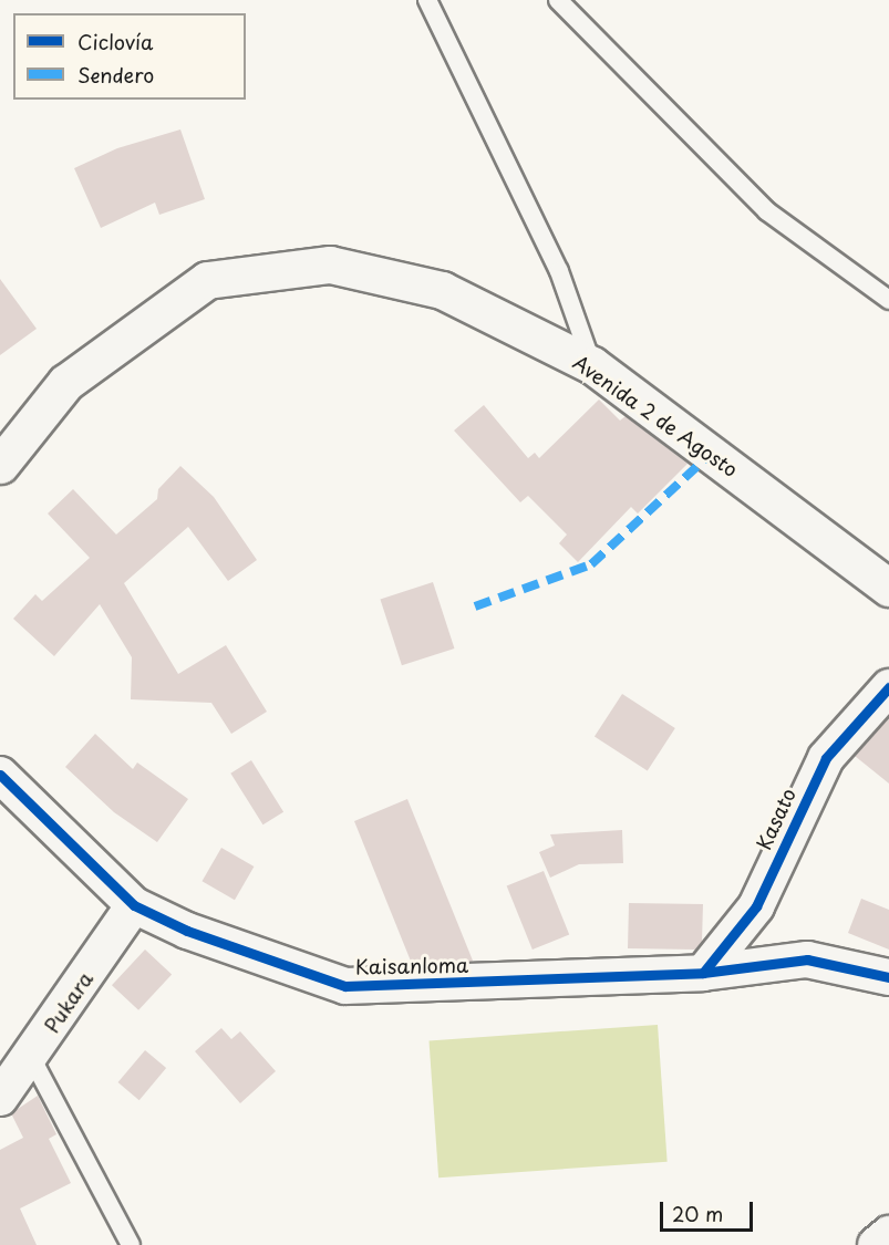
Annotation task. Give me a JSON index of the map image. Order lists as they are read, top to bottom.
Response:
{
  "streets": {
    "main road": ["Avenida 2 de Agosto"],
    "street": ["Kasato", "Kaisanloma", "Pukara"]
  },
  "crossings": [
    ["Kasato", "Kaisanloma"],
    ["Kaisanloma", "Pukara"]
  ],
  "legend": ["Ciclovía", "Sendero"],
  "scale_bar": "20 m"
}
